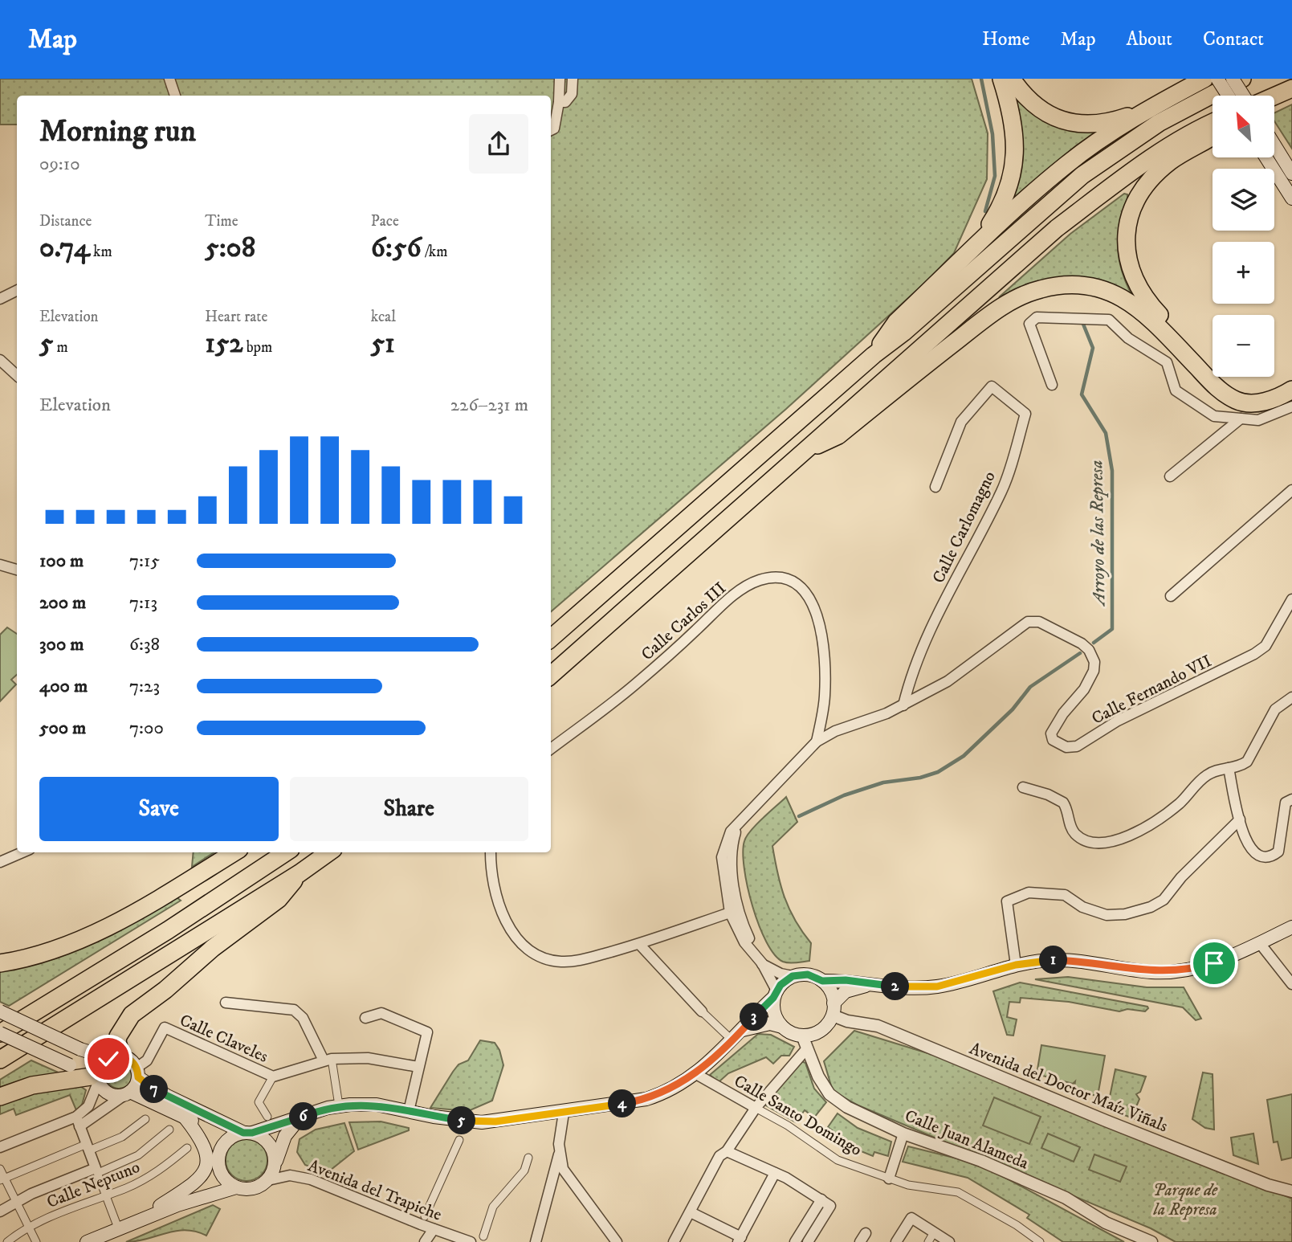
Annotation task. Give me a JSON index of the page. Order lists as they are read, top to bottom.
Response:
{
  "streets": {
    "street": [
      "Calle Carlomagno",
      "Calle Carlos III",
      "Calle Fernando VII",
      "Calle Claveles",
      "Avenida del Doctor Maíz Viñals",
      "Calle Santo Domingo",
      "Calle Juan Alameda",
      "Calle Neptuno",
      "Avenida del Trapiche"
    ]
  },
  "crossings": [
    ["Calle Carlomagno", "Calle Fernando VII"],
    ["Calle Carlos III", "Calle Fernando VII"],
    ["Calle Fernando VII", "Avenida del Doctor Maíz Viñals"],
    ["Calle Fernando VII", "Calle Juan Alameda"],
    ["Avenida del Doctor Maíz Viñals", "Calle Juan Alameda"]
  ],
  "water": ["Arroyo de las Represa"],
  "parks": ["Parque de la Represa"],
  "north": "top left",
  "page": {
    "header": "Map",
    "nav": [
      "Home",
      "Map",
      "About",
      "Contact"
    ],
    "map_buttons": ["+", "−"],
    "heading": ["Morning run", "09:10"],
    "stats": [
      ["Distance", "0.74 km"],
      ["Time", "5:08"],
      ["Pace", "6:56 /km"],
      ["Elevation", "5 m"],
      ["Heart rate", "152 bpm"],
      ["kcal", "51"]
    ],
    "chart": ["Elevation", "226–231 m"],
    "list": [
      {
        "name": "100 m",
        "note": "7:15"
      },
      {
        "name": "200 m",
        "note": "7:13"
      },
      {
        "name": "300 m",
        "note": "6:38"
      },
      {
        "name": "400 m",
        "note": "7:23"
      },
      {
        "name": "500 m",
        "note": "7:00"
      }
    ],
    "buttons": ["Save", "Share"],
    "pins": [
      "1",
      "2",
      "3",
      "7",
      "4",
      "6",
      "5"
    ]
  }
}
